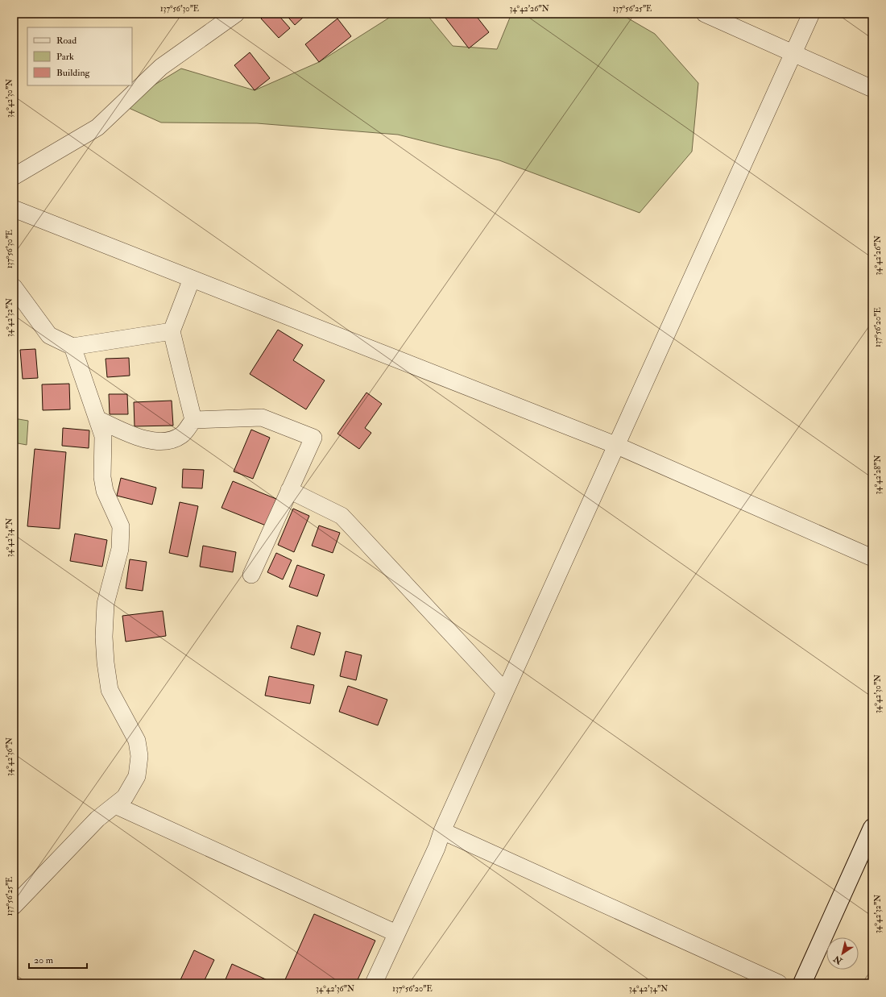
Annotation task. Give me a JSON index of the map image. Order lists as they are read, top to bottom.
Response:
{
  "legend": ["Road", "Park", "Building"],
  "scale_bar": "20 m",
  "north": "bottom left",
  "coordinates": [
    "137°56'30\"E",
    "34°42'26\"N",
    "137°56'25\"E",
    "34°42'30\"N",
    "34°42'32\"N",
    "137°56'20\"E",
    "34°42'28\"N",
    "34°42'34\"N",
    "34°42'36\"N"
  ]
}
